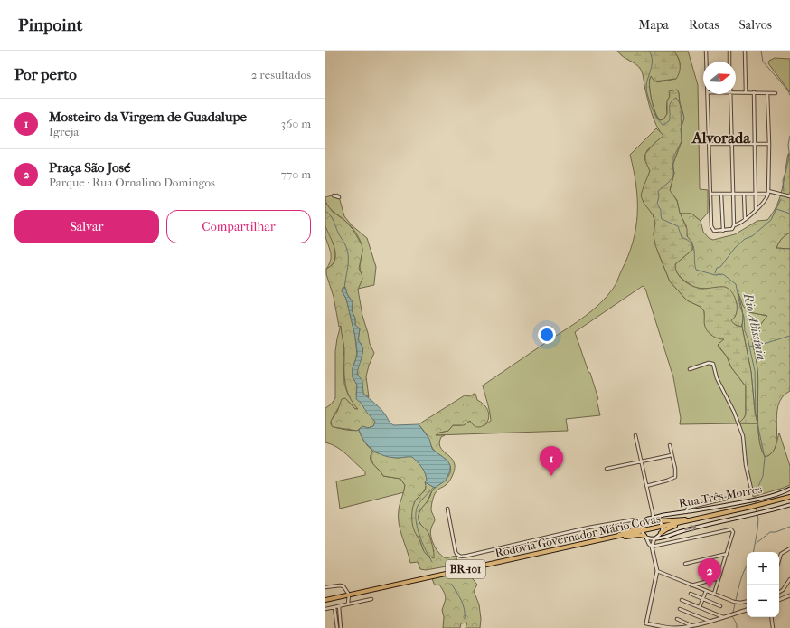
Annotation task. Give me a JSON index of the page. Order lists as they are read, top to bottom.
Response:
{
  "streets": {
    "highway": ["Rodovia Governador Mário Covas", "BR-101"],
    "main road": ["Rua Três Morros"]
  },
  "districts": ["Alvorada"],
  "water": ["Rio Abissínia"],
  "north": "right",
  "page": {
    "header": "Pinpoint",
    "nav": ["Mapa", "Rotas", "Salvos"],
    "heading": ["Por perto", "2 resultados"],
    "list": [
      {
        "mark": "1",
        "name": "Mosteiro da Virgem de Guadalupe",
        "note": "Igreja",
        "value": "360 m"
      },
      {
        "mark": "2",
        "name": "Praça São José",
        "note": "Parque · Rua Ornalino Domingos",
        "value": "770 m"
      }
    ],
    "buttons": ["Salvar", "Compartilhar"],
    "pins": ["1", "2"],
    "map_buttons": ["+", "−"]
  }
}
